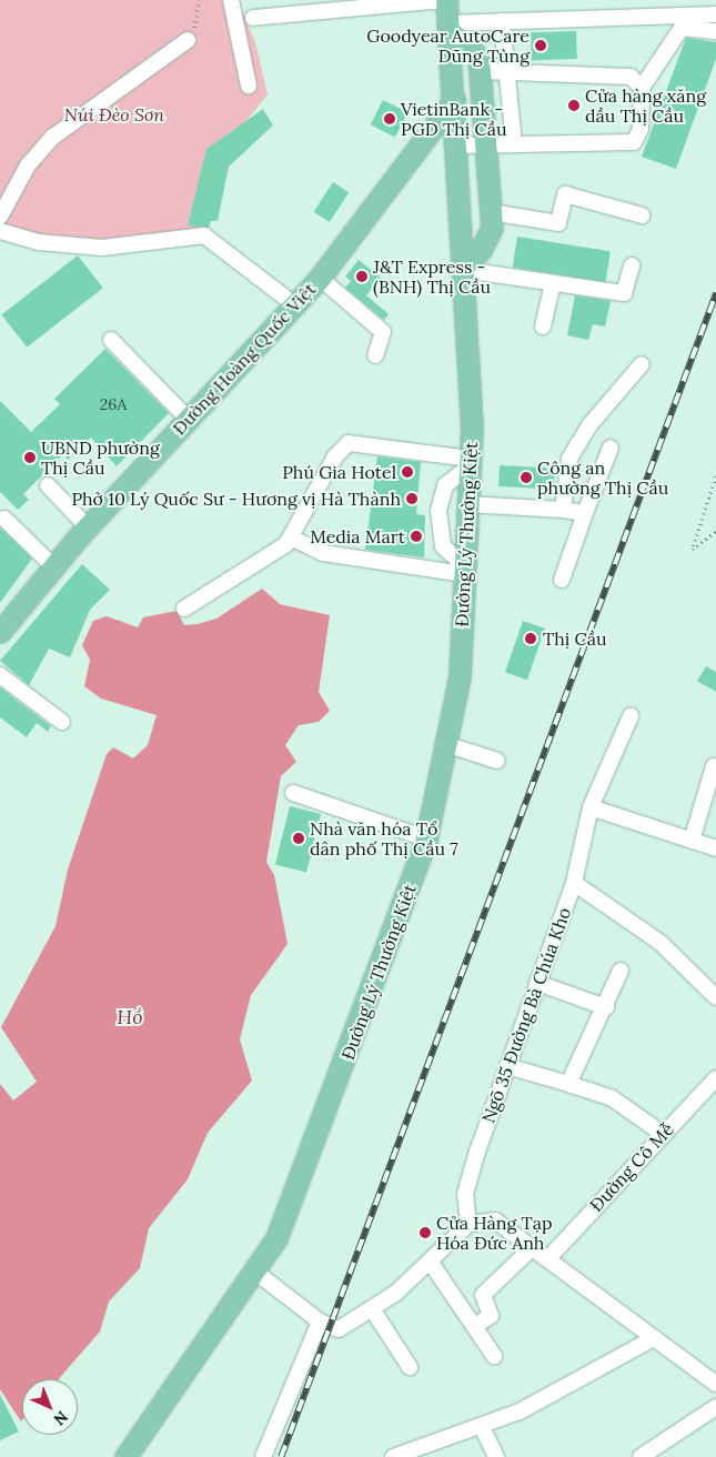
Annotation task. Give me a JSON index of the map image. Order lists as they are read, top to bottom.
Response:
{
  "streets": {
    "main road": ["Đường Hoàng Quốc Việt", "Đường Lý Thường Kiệt"],
    "street": ["Ngõ 35 Đường Bà Chúa Kho", "Đường Cô Mễ"]
  },
  "crossings": [
    ["Đường Hoàng Quốc Việt", "Đường Lý Thường Kiệt"]
  ],
  "water": ["Hồ"],
  "parks": ["Núi Đèo Sơn"],
  "places": [
    "Goodyear AutoCare Dũng Tùng",
    "Cửa hàng xăng dầu Thị Cầu",
    "VietinBank - PGD Thị Cầu",
    "J&T Express - (BNH) Thị Cầu",
    "UBND phường Thị Cầu",
    "Phú Gia Hotel",
    "Công an phường Thị Cầu",
    "Phở 10 Lý Quốc Sư - Hương vị Hà Thành",
    "Media Mart",
    "Thị Cầu",
    "Nhà văn hóa Tổ dân phố Thị Cầu 7",
    "Cửa Hàng Tạp Hóa Đức Anh"
  ],
  "house_numbers": ["26A"],
  "north": "bottom right"
}
